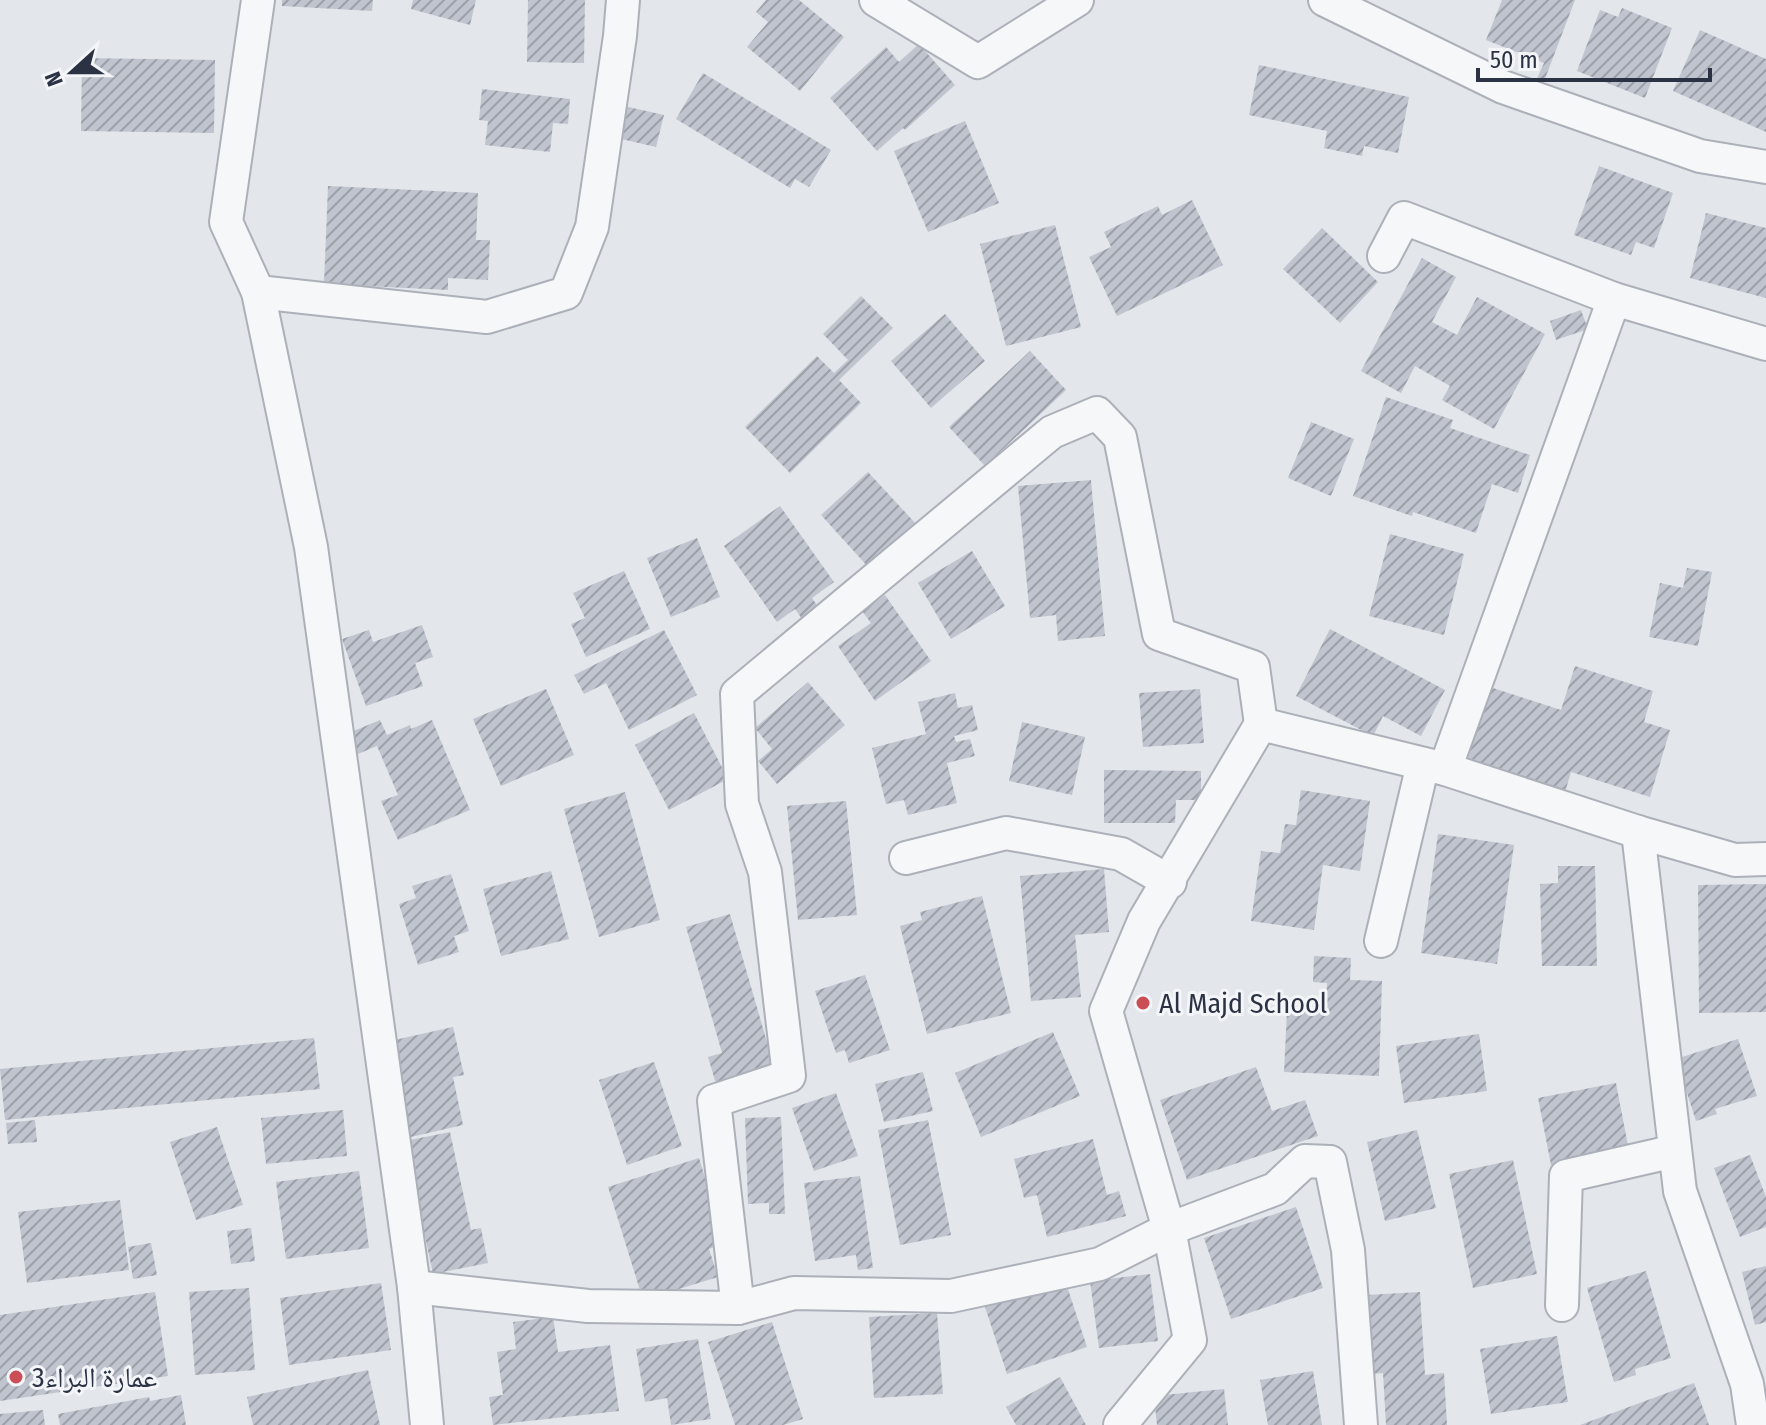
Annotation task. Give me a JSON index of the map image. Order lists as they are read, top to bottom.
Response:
{
  "places": ["Al Majd School", "عمارة البراء3"],
  "scale_bar": "50 m",
  "north": "left"
}
